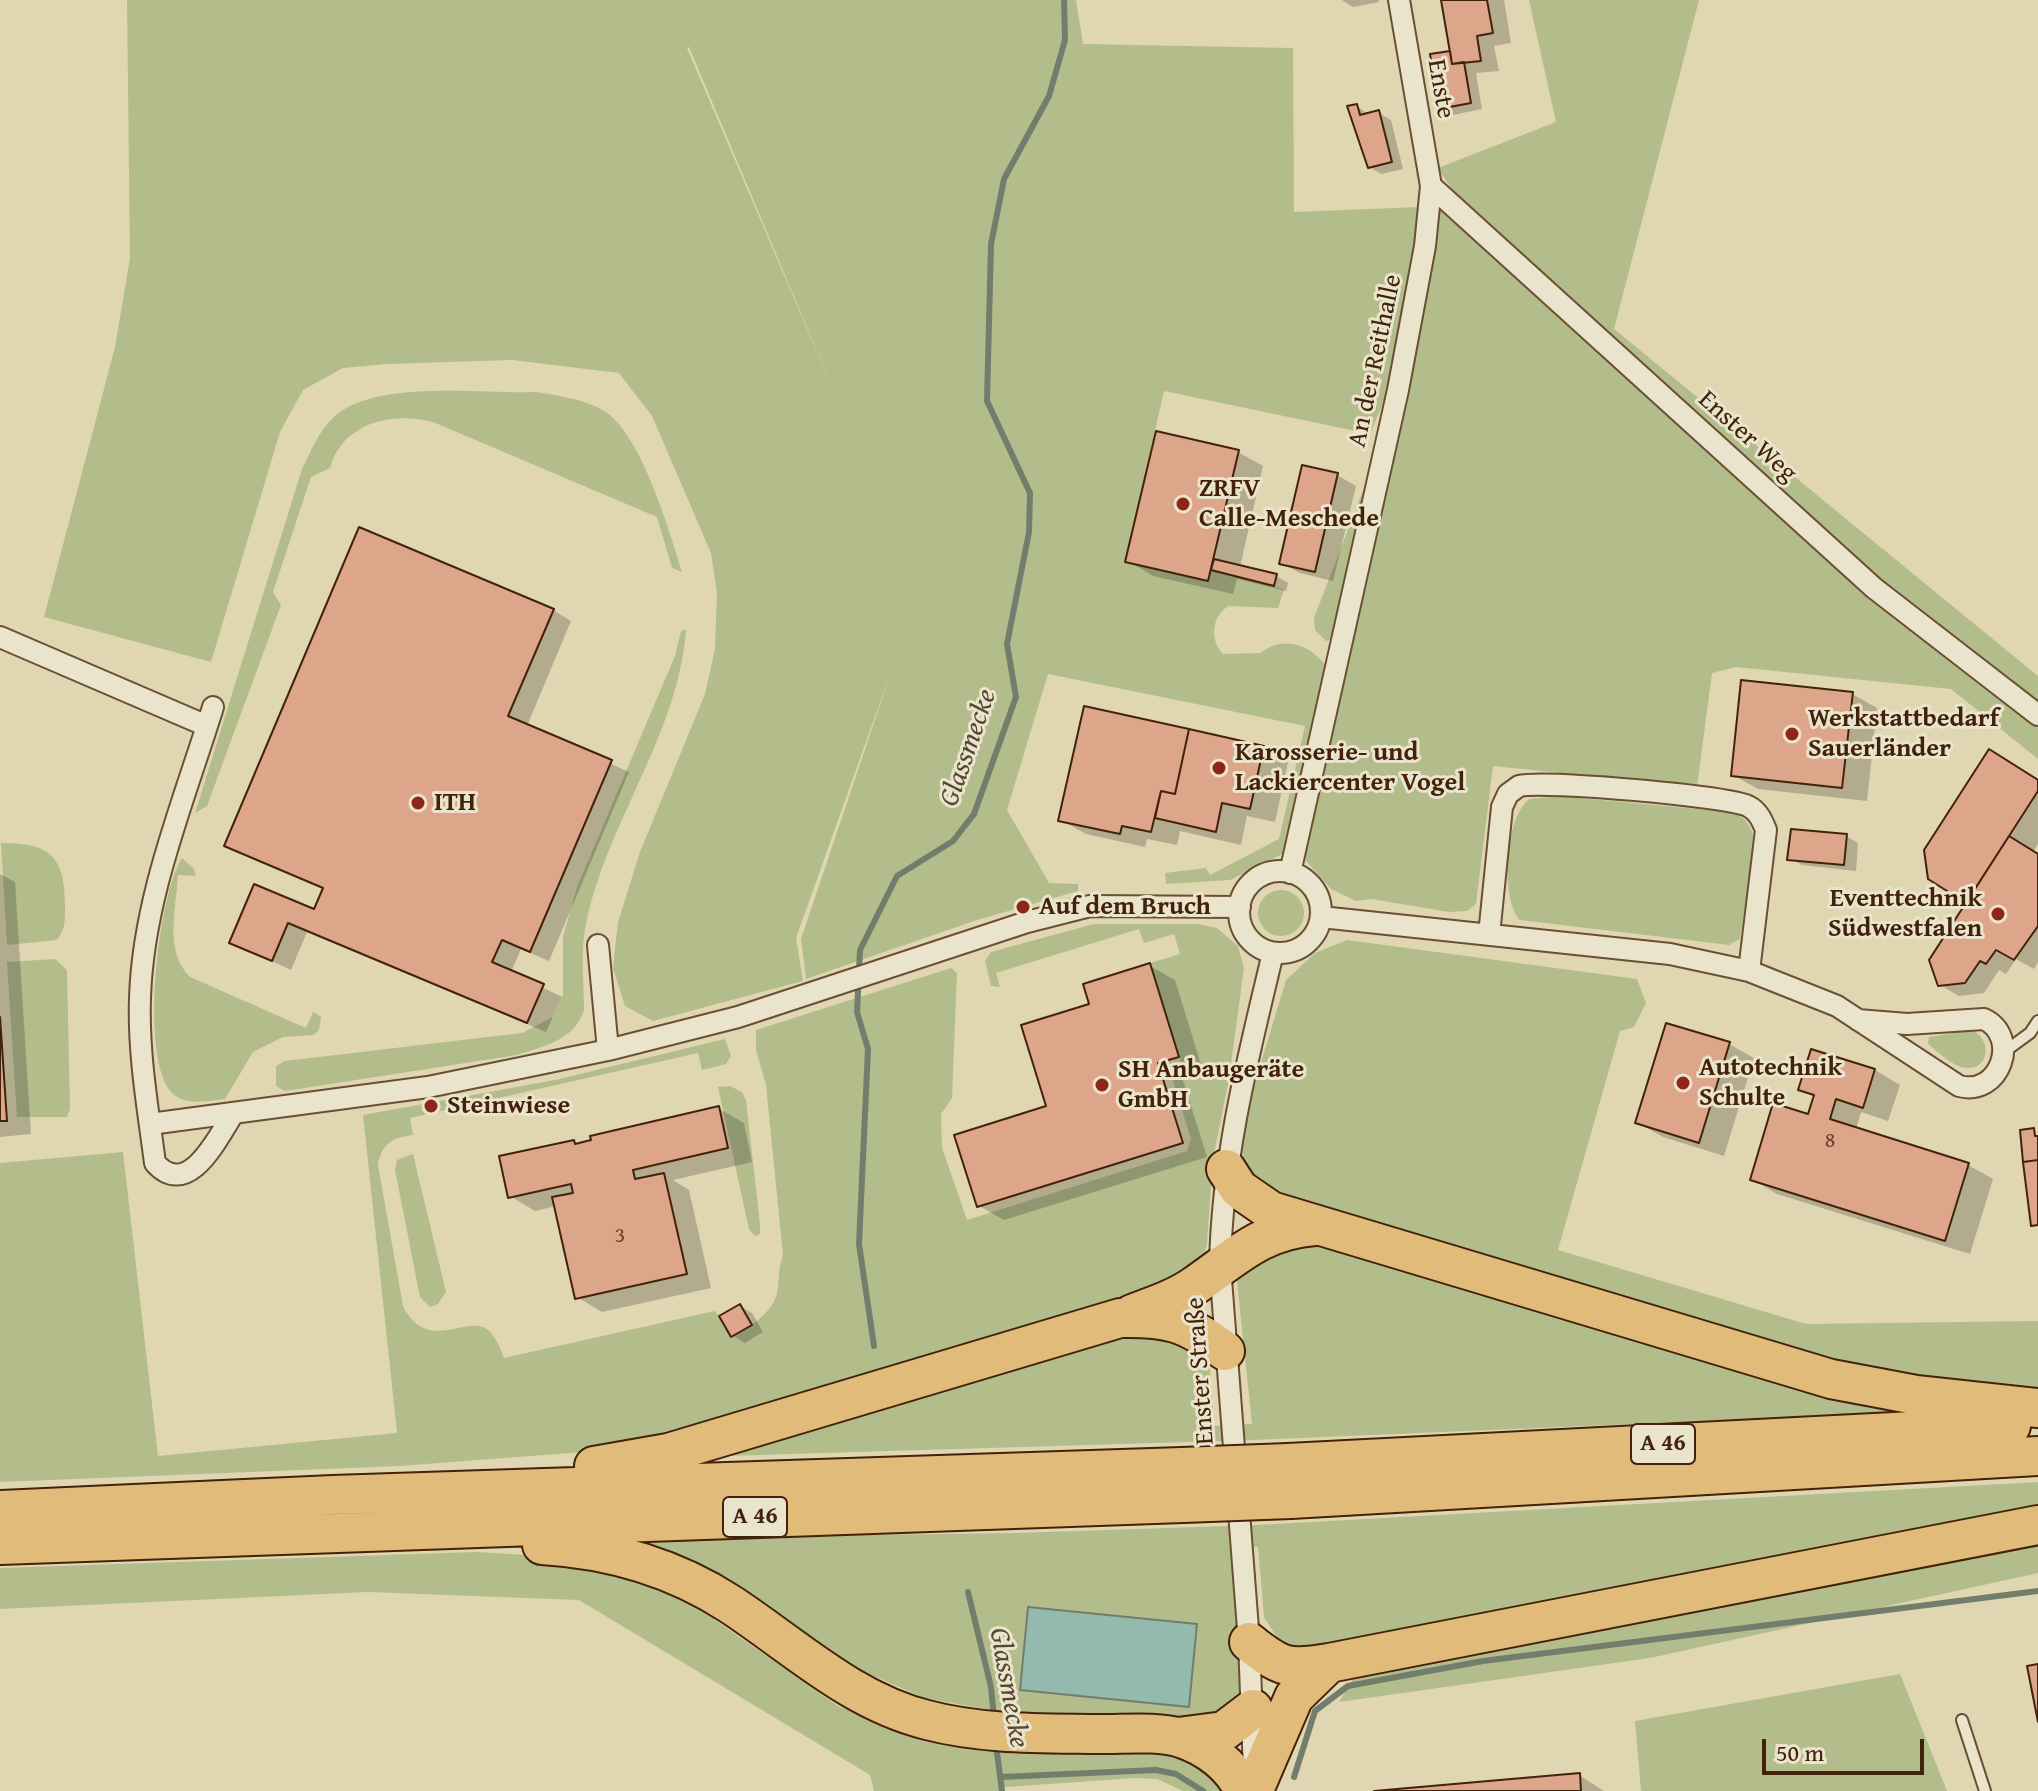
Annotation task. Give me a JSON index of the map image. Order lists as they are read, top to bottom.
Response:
{
  "streets": {
    "highway": ["A 46"],
    "street": [
      "Enste",
      "An der Reithalle",
      "Enster Weg",
      "Enster Straße"
    ]
  },
  "crossings": [
    ["Enste", "An der Reithalle"],
    ["Enste", "Enster Weg"],
    ["An der Reithalle", "Enster Weg"],
    ["An der Reithalle", "Enster Straße"]
  ],
  "water": ["Glassmecke"],
  "places": [
    "ZRFV Calle-Meschede",
    "Werkstattbedarf Sauerländer",
    "Karosserie- und Lackiercenter Vogel",
    "ITH",
    "Auf dem Bruch",
    "Eventtechnik Südwestfalen",
    "Autotechnik Schulte",
    "SH Anbaugeräte GmbH",
    "Steinwiese"
  ],
  "house_numbers": ["8", "3"],
  "scale_bar": "50 m"
}
